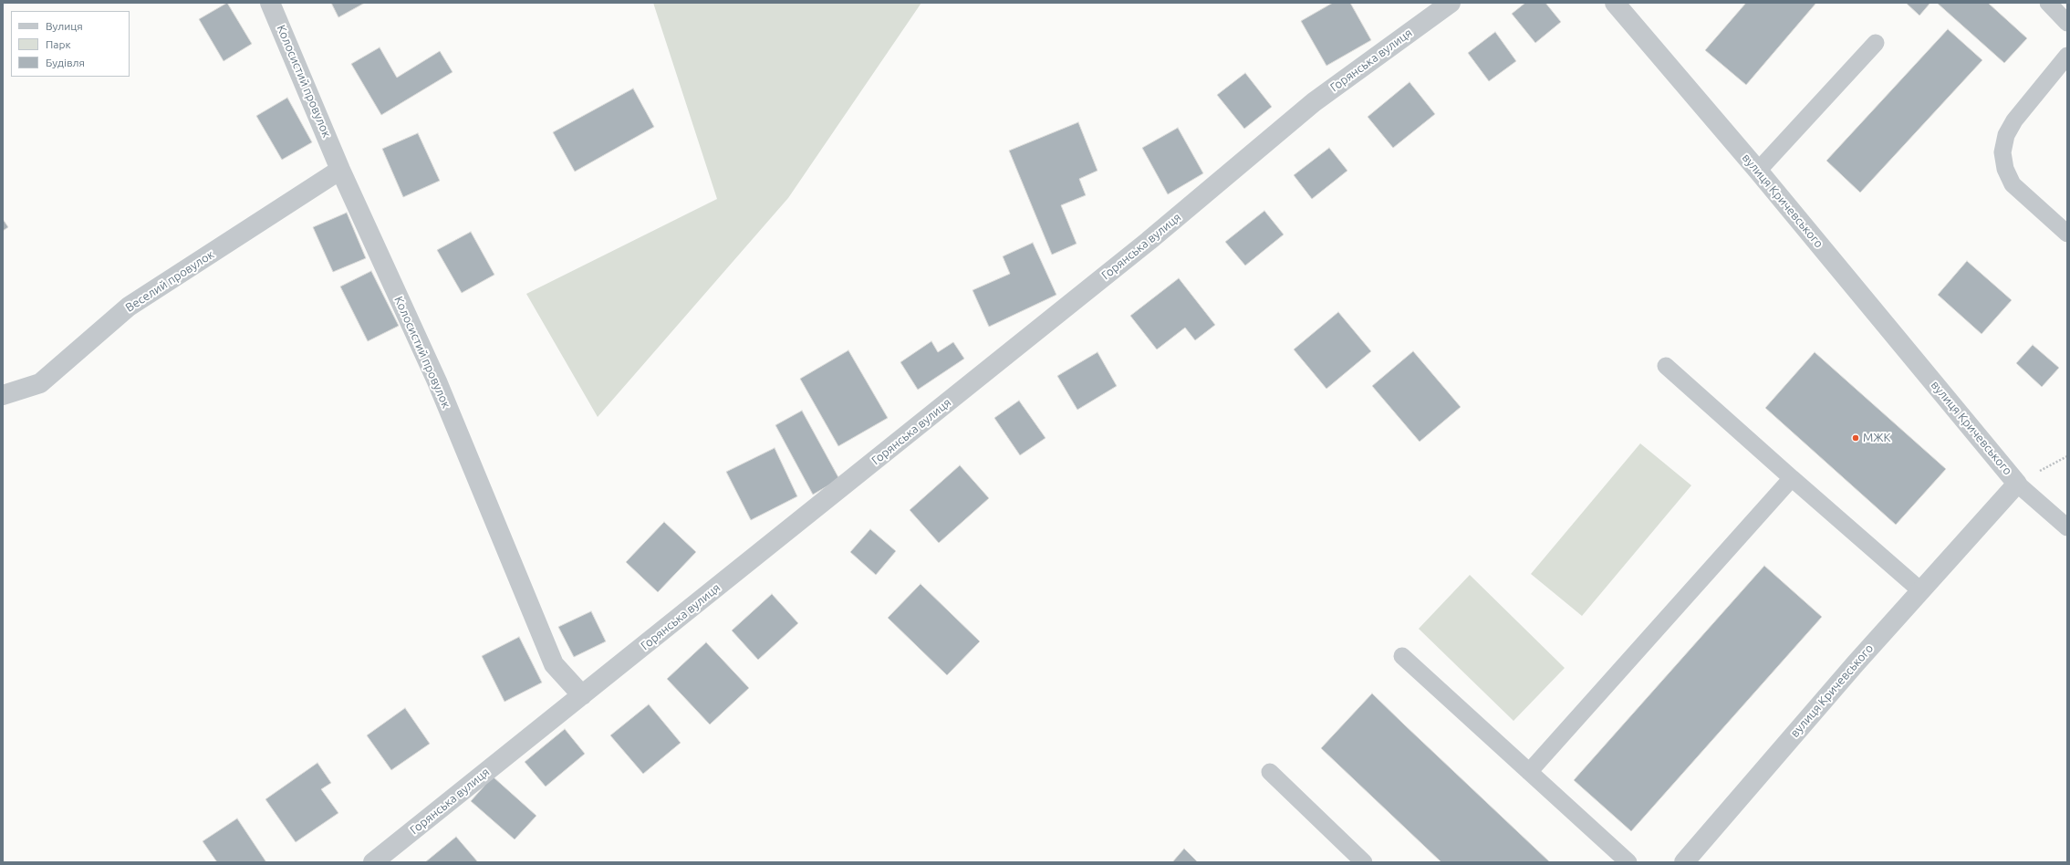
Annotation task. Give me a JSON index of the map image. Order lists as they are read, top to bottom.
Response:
{
  "streets": {
    "street": [
      "Горянська вулиця",
      "Колосистий провулок",
      "вулиця Кричевського",
      "Веселий провулок"
    ]
  },
  "crossings": [
    ["Горянська вулиця", "Колосистий провулок"],
    ["Колосистий провулок", "Веселий провулок"]
  ],
  "places": ["МЖК"],
  "legend": ["Вулиця", "Парк", "Будівля"]
}
